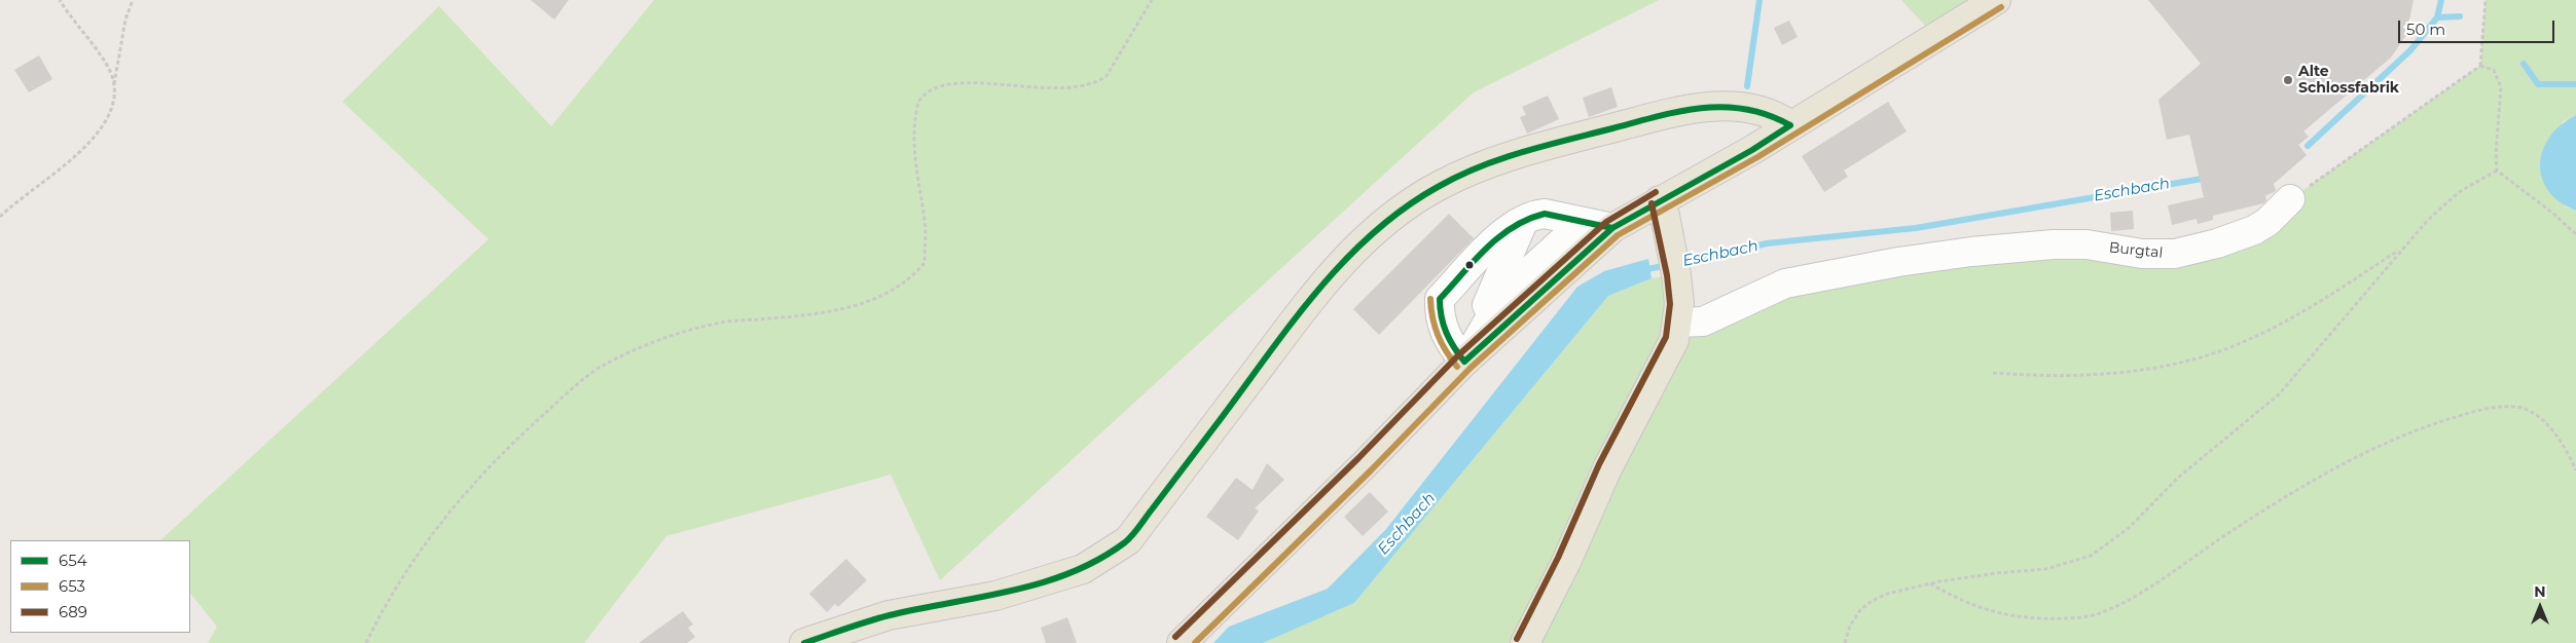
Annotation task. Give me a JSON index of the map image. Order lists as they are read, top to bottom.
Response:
{
  "streets": {
    "lane": ["Burgtal"]
  },
  "water": ["Eschbach"],
  "places": ["Alte Schlossfabrik"],
  "lines": ["transit line 653", "transit line 654", "transit line 689"],
  "legend": ["654", "653", "689"],
  "scale_bar": "50 m",
  "north": "top"
}
